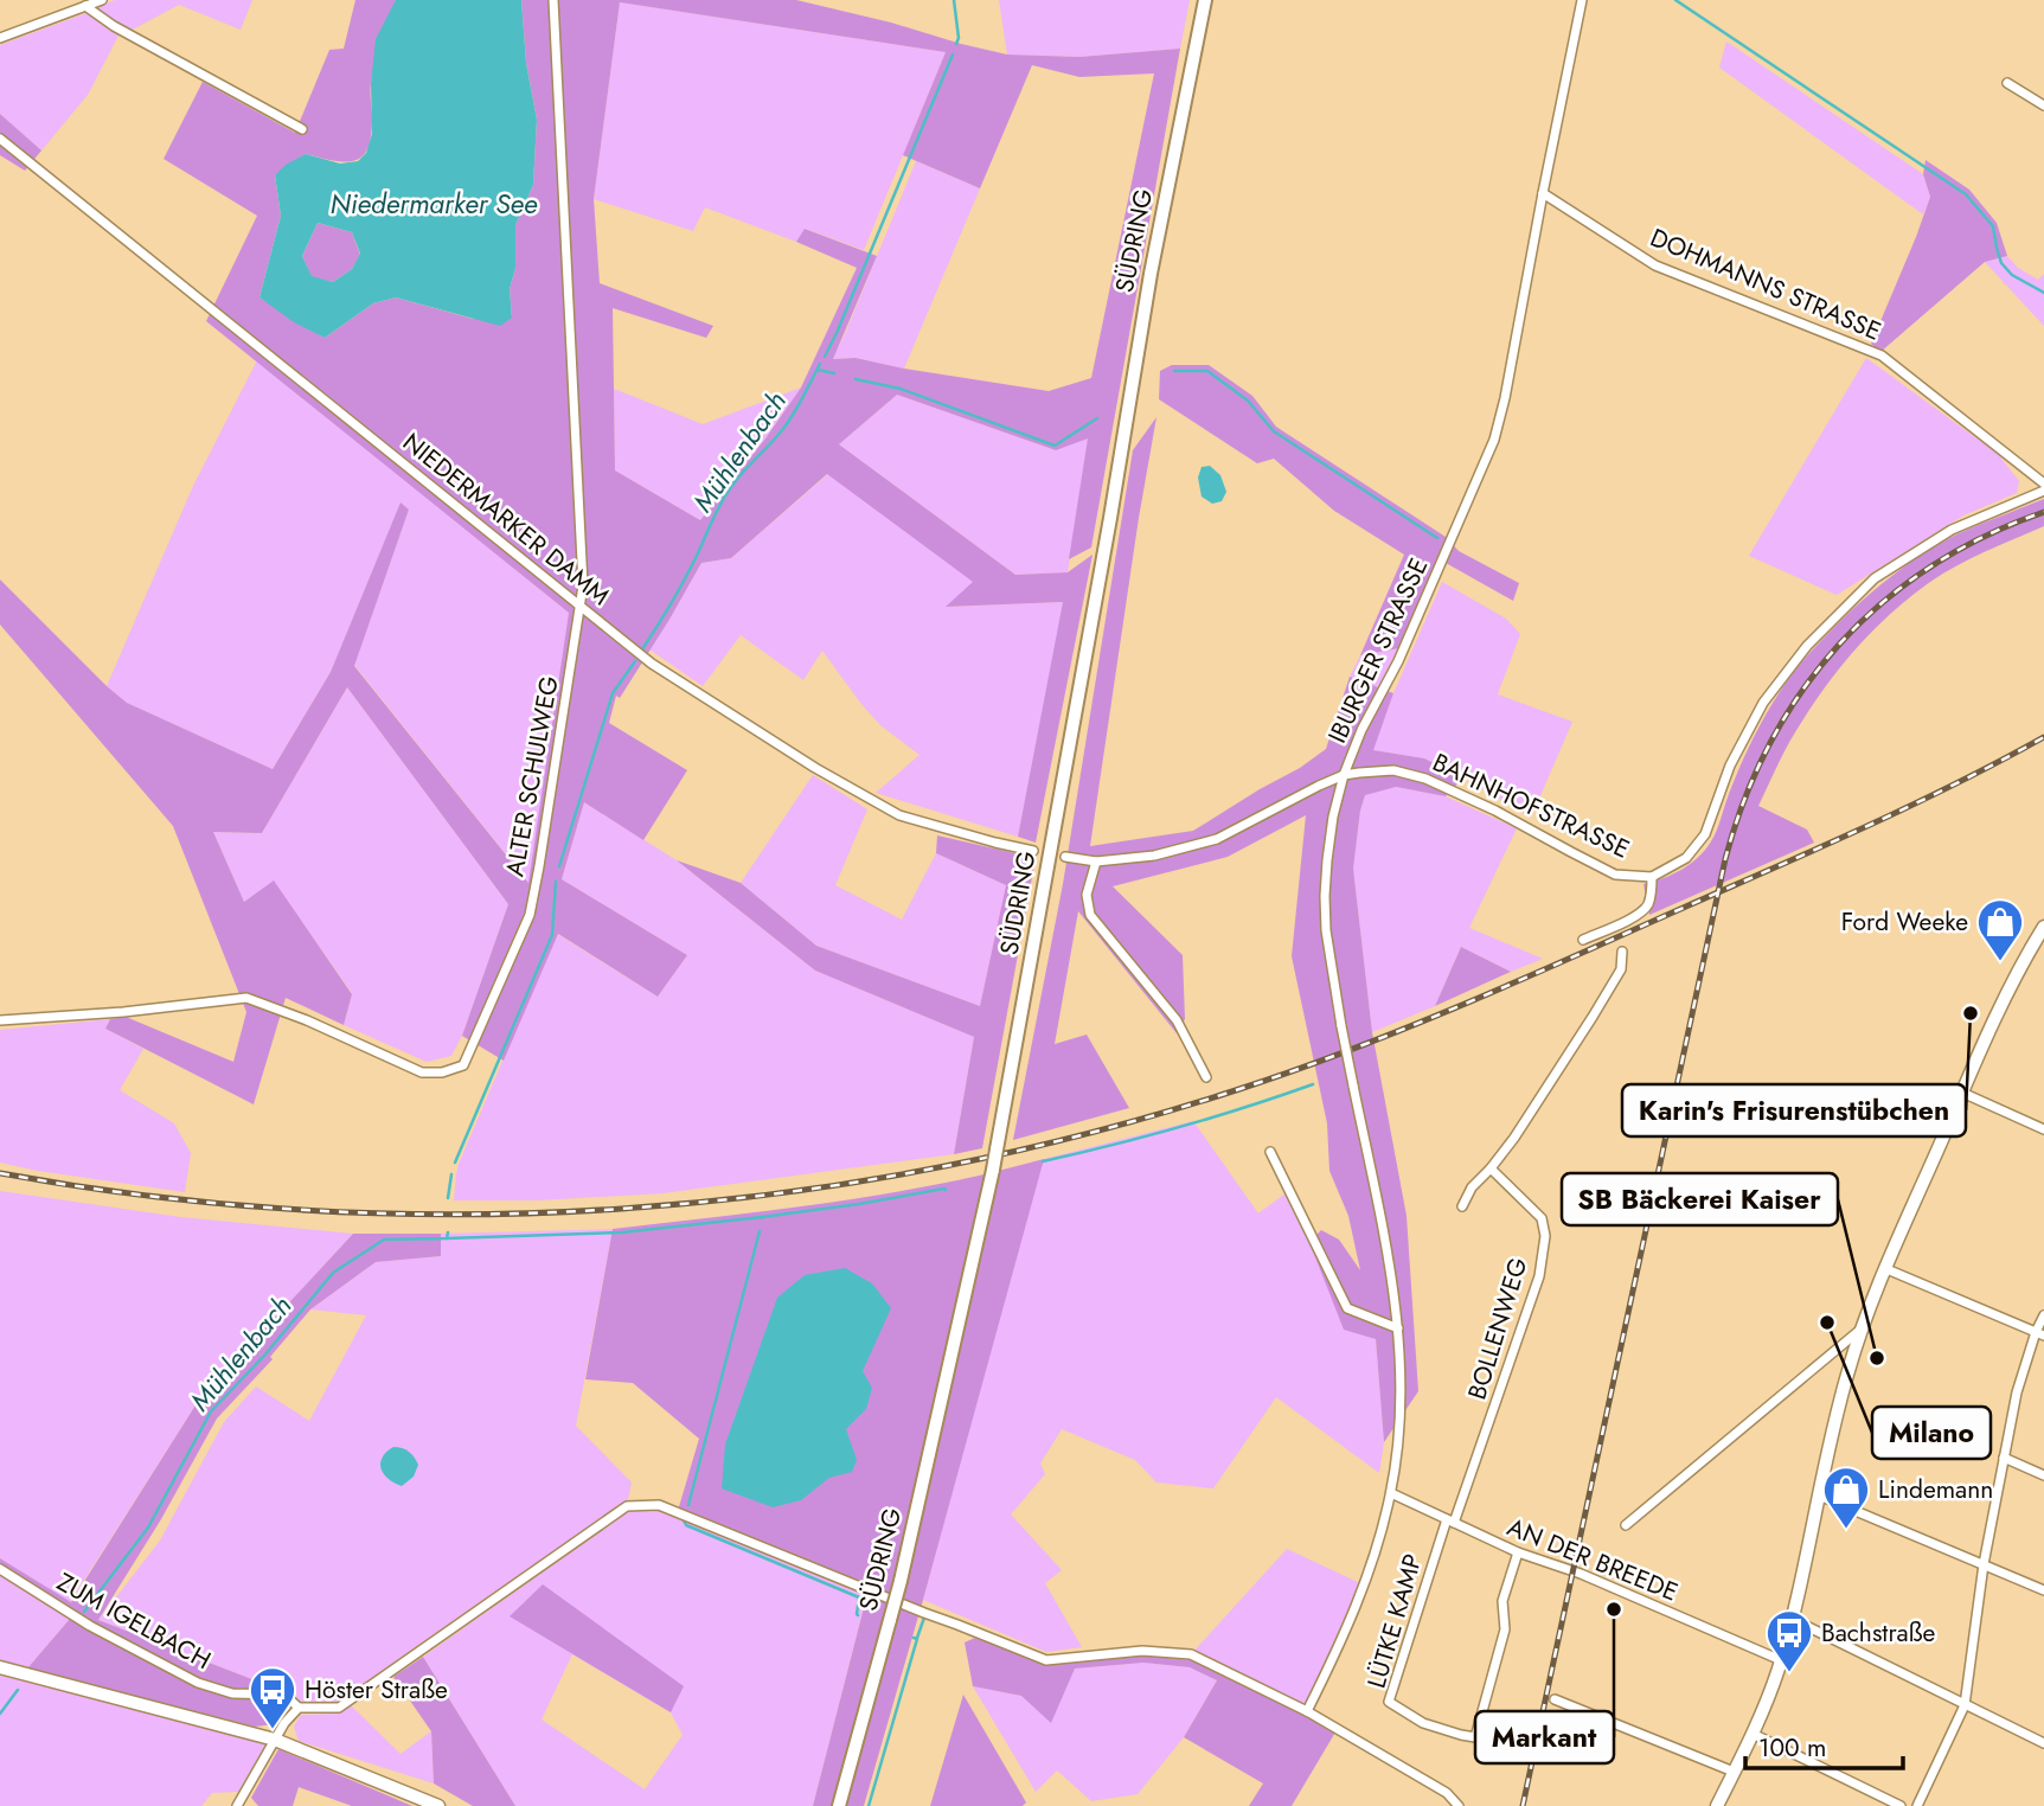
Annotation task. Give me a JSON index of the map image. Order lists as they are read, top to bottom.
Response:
{
  "streets": {
    "main road": ["SÜDRING"],
    "street": [
      "DOHMANNS STRASSE",
      "NIEDERMARKER DAMM",
      "IBURGER STRASSE",
      "ALTER SCHULWEG",
      "BAHNHOFSTRASSE",
      "BOLLENWEG",
      "AN DER BREEDE",
      "ZUM IGELBACH",
      "LÜTKE KAMP"
    ]
  },
  "crossings": [
    ["DOHMANNS STRASSE", "IBURGER STRASSE"],
    ["DOHMANNS STRASSE", "BAHNHOFSTRASSE"],
    ["NIEDERMARKER DAMM", "ALTER SCHULWEG"],
    ["IBURGER STRASSE", "BAHNHOFSTRASSE"],
    ["IBURGER STRASSE", "AN DER BREEDE"],
    ["BOLLENWEG", "AN DER BREEDE"],
    ["BOLLENWEG", "LÜTKE KAMP"],
    ["AN DER BREEDE", "LÜTKE KAMP"]
  ],
  "water": ["Niedermarker See", "Mühlenbach"],
  "places": {
    "shop": ["Ford Weeke", "Lindemann"],
    "other": [
      "Karin's Frisurenstübchen",
      "Milano",
      "SB Bäckerei Kaiser",
      "Markant"
    ],
    "bus stop": ["Bachstraße", "Höster Straße"]
  },
  "scale_bar": "100 m"
}
